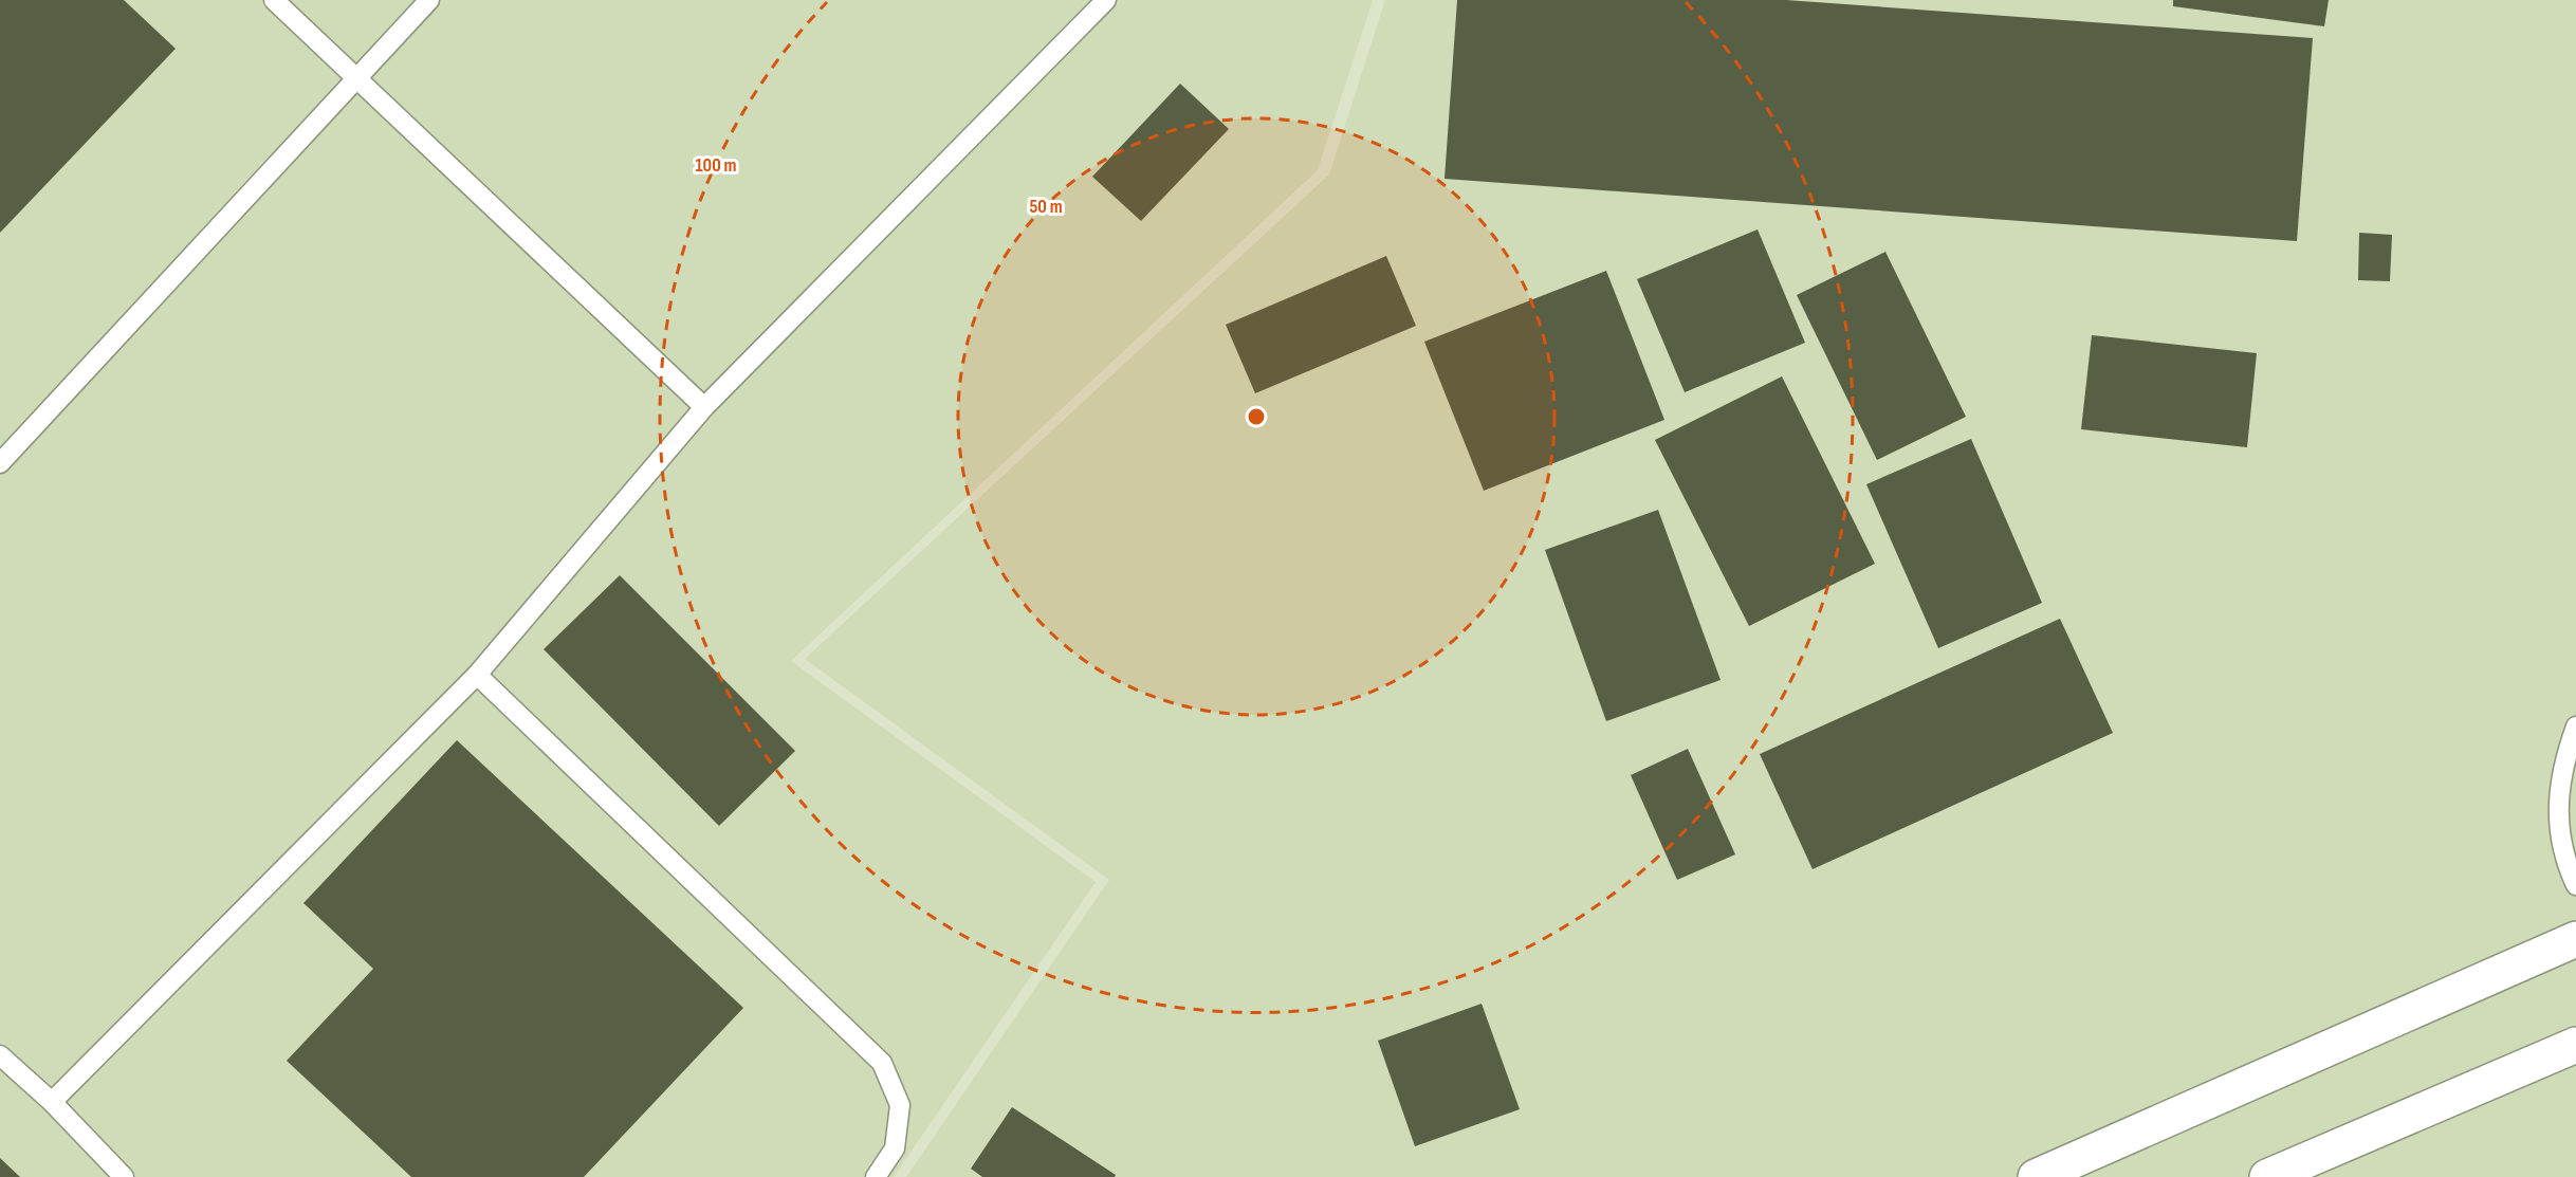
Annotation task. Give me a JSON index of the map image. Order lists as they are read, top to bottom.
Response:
{
  "rings": ["100 m", "50 m"]
}
